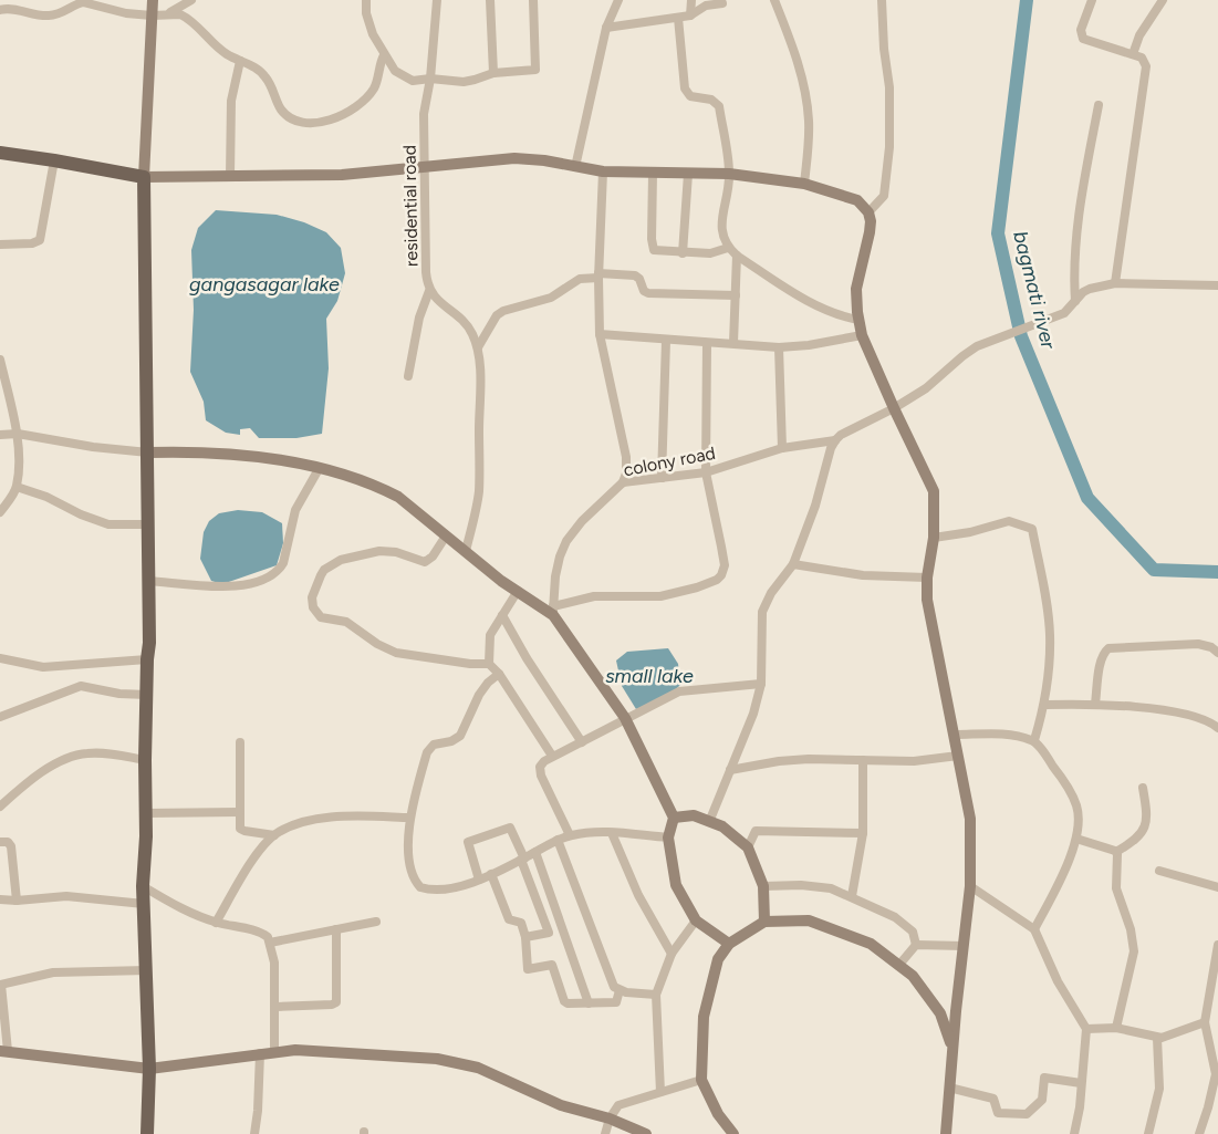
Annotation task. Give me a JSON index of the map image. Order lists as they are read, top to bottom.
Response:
{
  "streets": {
    "street": ["residential road", "colony road"]
  },
  "water": ["gangasagar lake", "bagmati river", "small lake"]
}
